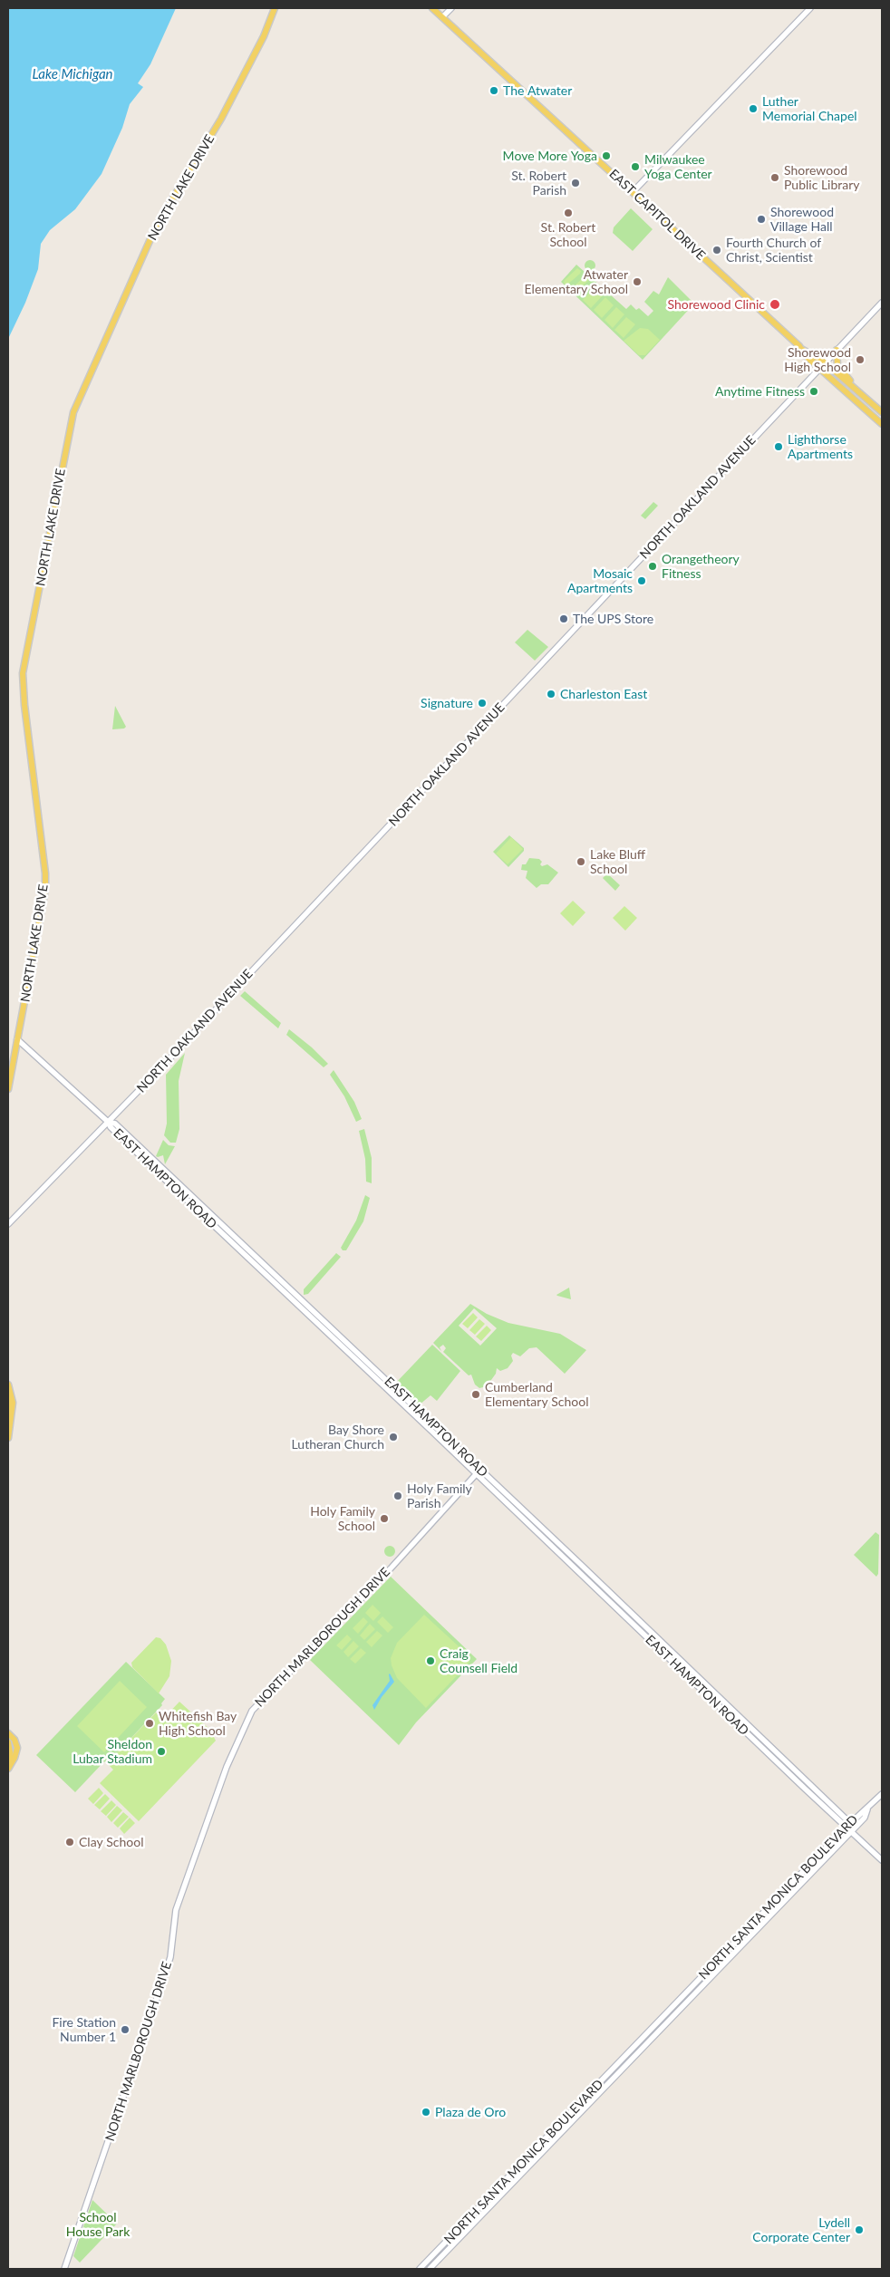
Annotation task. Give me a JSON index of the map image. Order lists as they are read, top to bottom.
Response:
{
  "streets": {
    "main road": [
      "NORTH LAKE DRIVE",
      "EAST CAPITOL DRIVE",
      "NORTH OAKLAND AVENUE",
      "EAST HAMPTON ROAD",
      "NORTH MARLBOROUGH DRIVE",
      "NORTH SANTA MONICA BOULEVARD"
    ]
  },
  "crossings": [
    ["EAST CAPITOL DRIVE", "NORTH OAKLAND AVENUE"],
    ["NORTH OAKLAND AVENUE", "EAST HAMPTON ROAD"],
    ["EAST HAMPTON ROAD", "NORTH MARLBOROUGH DRIVE"],
    ["EAST HAMPTON ROAD", "NORTH SANTA MONICA BOULEVARD"]
  ],
  "water": ["Lake Michigan"],
  "parks": ["School House Park"],
  "places": [
    "The Atwater",
    "Luther Memorial Chapel",
    "Move More Yoga",
    "Milwaukee Yoga Center",
    "Shorewood Public Library",
    "St. Robert Parish",
    "St. Robert School",
    "Shorewood Village Hall",
    "Fourth Church of Christ, Scientist",
    "Atwater Elementary School",
    "Shorewood Clinic",
    "Shorewood High School",
    "Anytime Fitness",
    "Lighthorse Apartments",
    "Orangetheory Fitness",
    "Mosaic Apartments",
    "The UPS Store",
    "Charleston East",
    "Signature",
    "Lake Bluff School",
    "Cumberland Elementary School",
    "Bay Shore Lutheran Church",
    "Holy Family Parish",
    "Holy Family School",
    "Craig Counsell Field",
    "Whitefish Bay High School",
    "Sheldon Lubar Stadium",
    "Clay School",
    "Fire Station Number 1",
    "Plaza de Oro",
    "Lydell Corporate Center"
  ]
}
